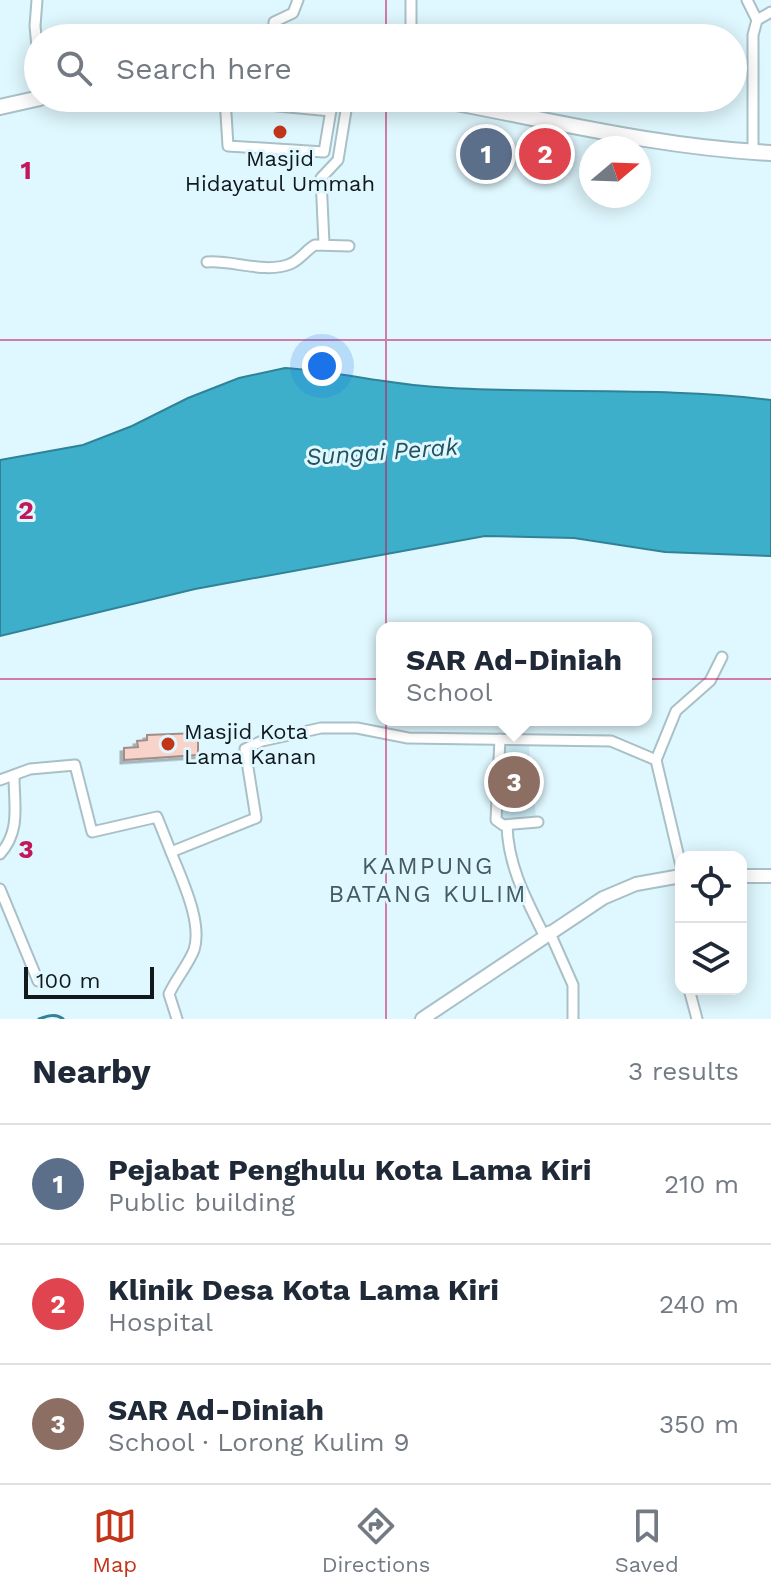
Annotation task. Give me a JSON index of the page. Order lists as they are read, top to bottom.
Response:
{
  "districts": ["KAMPUNG BATANG KULIM"],
  "water": ["Sungai Perak"],
  "places": ["Masjid Hidayatul Ummah", "Masjid Kota Lama Kanan"],
  "scale_bar": "100 m",
  "north": "right",
  "page": {
    "search": "Search here",
    "pins": ["1", "2", "3"],
    "popup": ["SAR Ad-Diniah", "School"],
    "scale": "100 m",
    "heading": ["Nearby", "3 results"],
    "list": [
      {
        "mark": "1",
        "name": "Pejabat Penghulu Kota Lama Kiri",
        "note": "Public building",
        "value": "210 m"
      },
      {
        "mark": "2",
        "name": "Klinik Desa Kota Lama Kiri",
        "note": "Hospital",
        "value": "240 m"
      },
      {
        "mark": "3",
        "name": "SAR Ad-Diniah",
        "note": "School · Lorong Kulim 9",
        "value": "350 m"
      }
    ],
    "nav": ["Map", "Directions", "Saved"]
  },
  "grid": {
    "rows": ["1", "2", "3"]
  }
}
